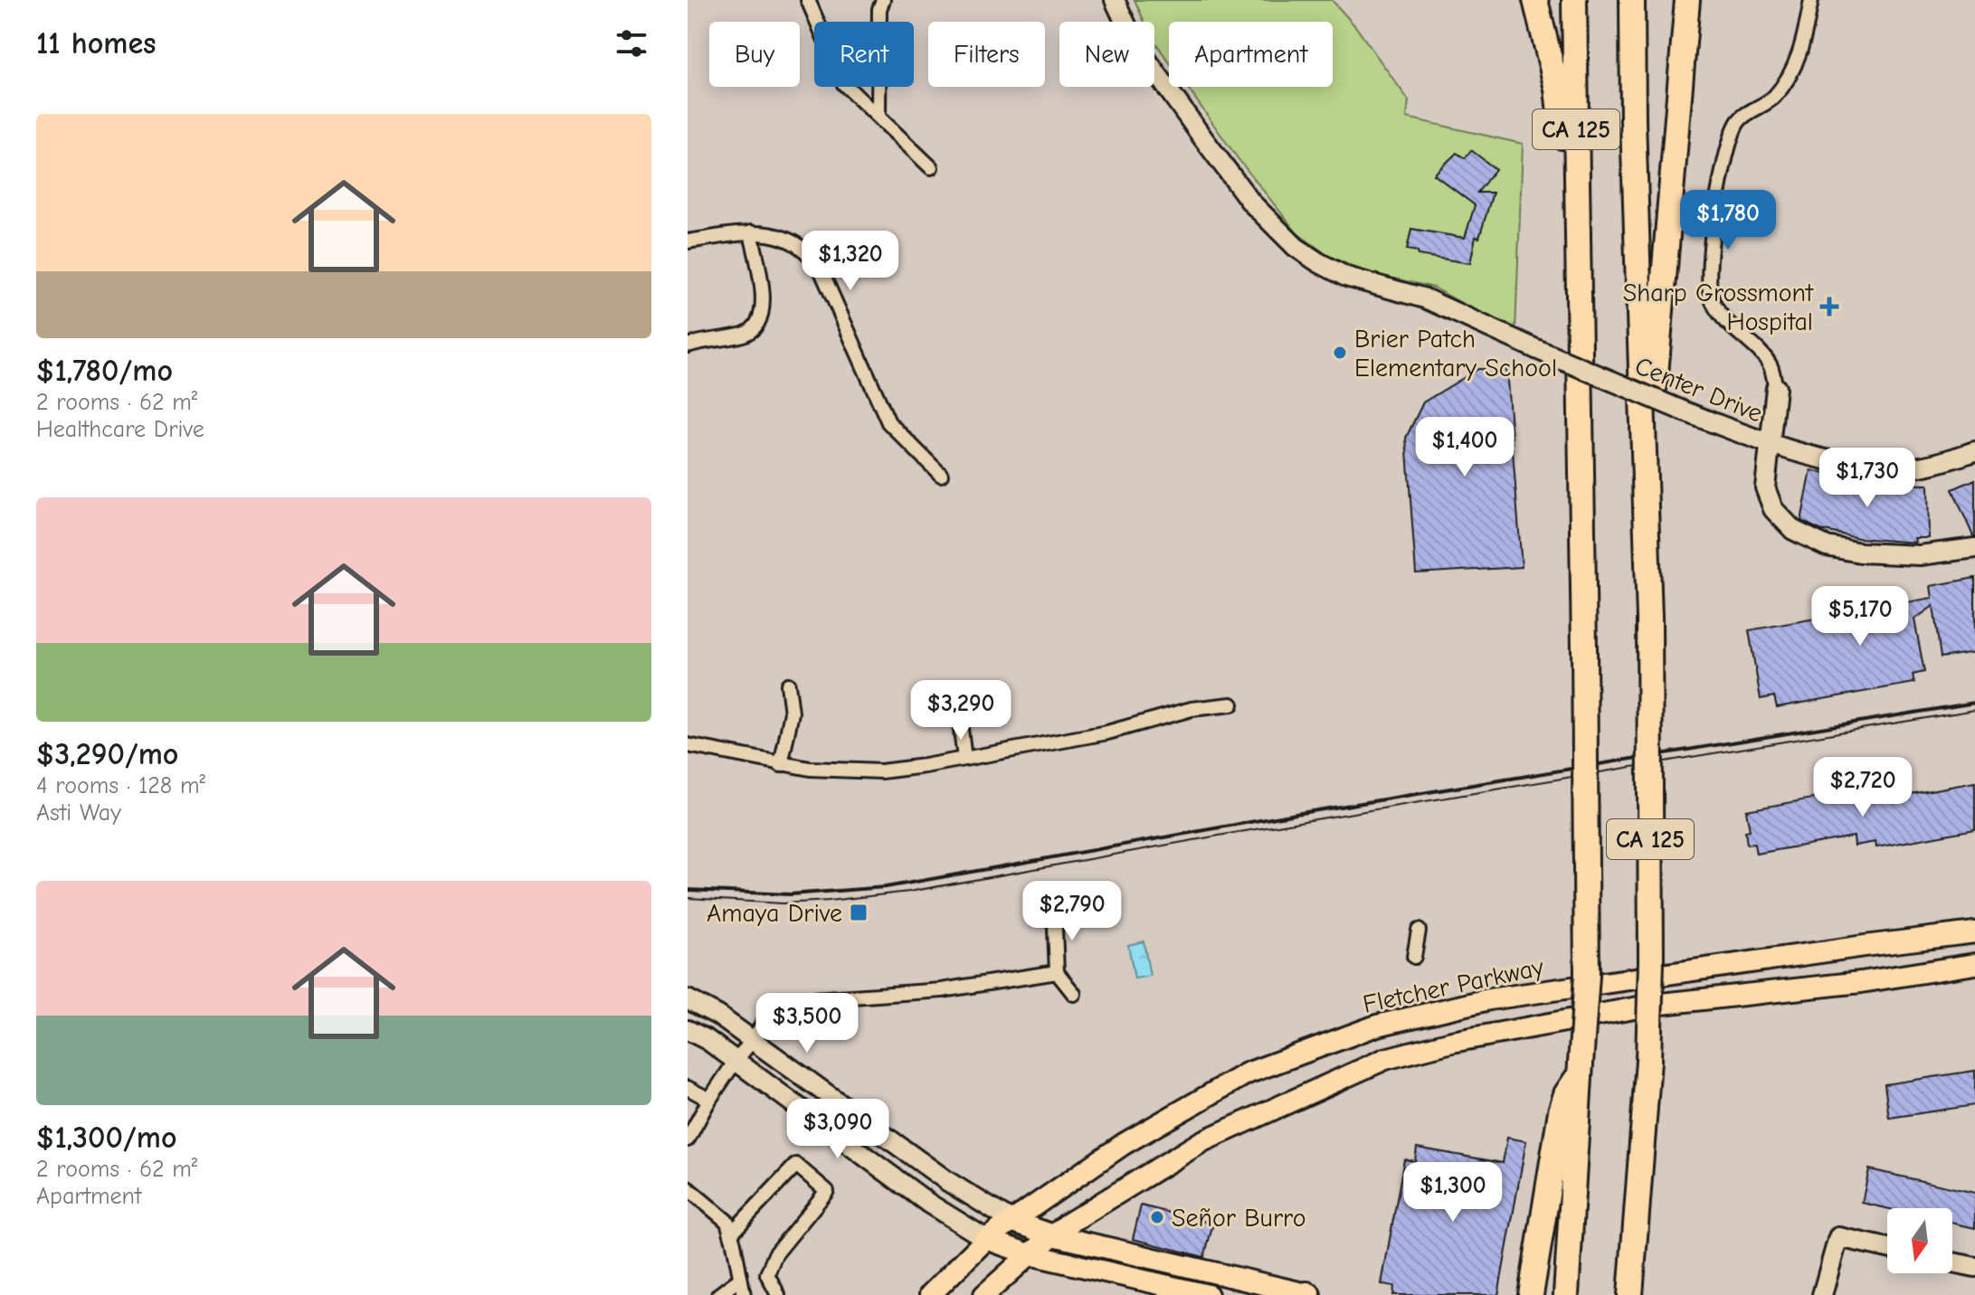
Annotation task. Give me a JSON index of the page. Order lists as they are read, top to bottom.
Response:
{
  "streets": {
    "highway": ["CA 125"],
    "main road": ["Fletcher Parkway"],
    "street": ["Center Drive"]
  },
  "places": {
    "health": ["Sharp Grossmont Hospital"],
    "other": ["Brier Patch Elementary School", "Señor Burro"],
    "transit": ["Amaya Drive"]
  },
  "north": "bottom",
  "page": {
    "heading": "11 homes",
    "chip": [
      "Buy",
      "Rent",
      "Filters",
      "New",
      "Apartment"
    ],
    "list": [
      {
        "name": "$1,780/mo",
        "note": "2 rooms · 62 m² · Healthcare Drive"
      },
      {
        "name": "$3,290/mo",
        "note": "4 rooms · 128 m² · Asti Way"
      },
      {
        "name": "$1,300/mo",
        "note": "2 rooms · 62 m² · Apartment"
      }
    ],
    "price": [
      "$1,780",
      "$1,320",
      "$1,400",
      "$1,730",
      "$5,170",
      "$3,290",
      "$2,720",
      "$2,790",
      "$3,500",
      "$3,090",
      "$1,300"
    ]
  }
}
